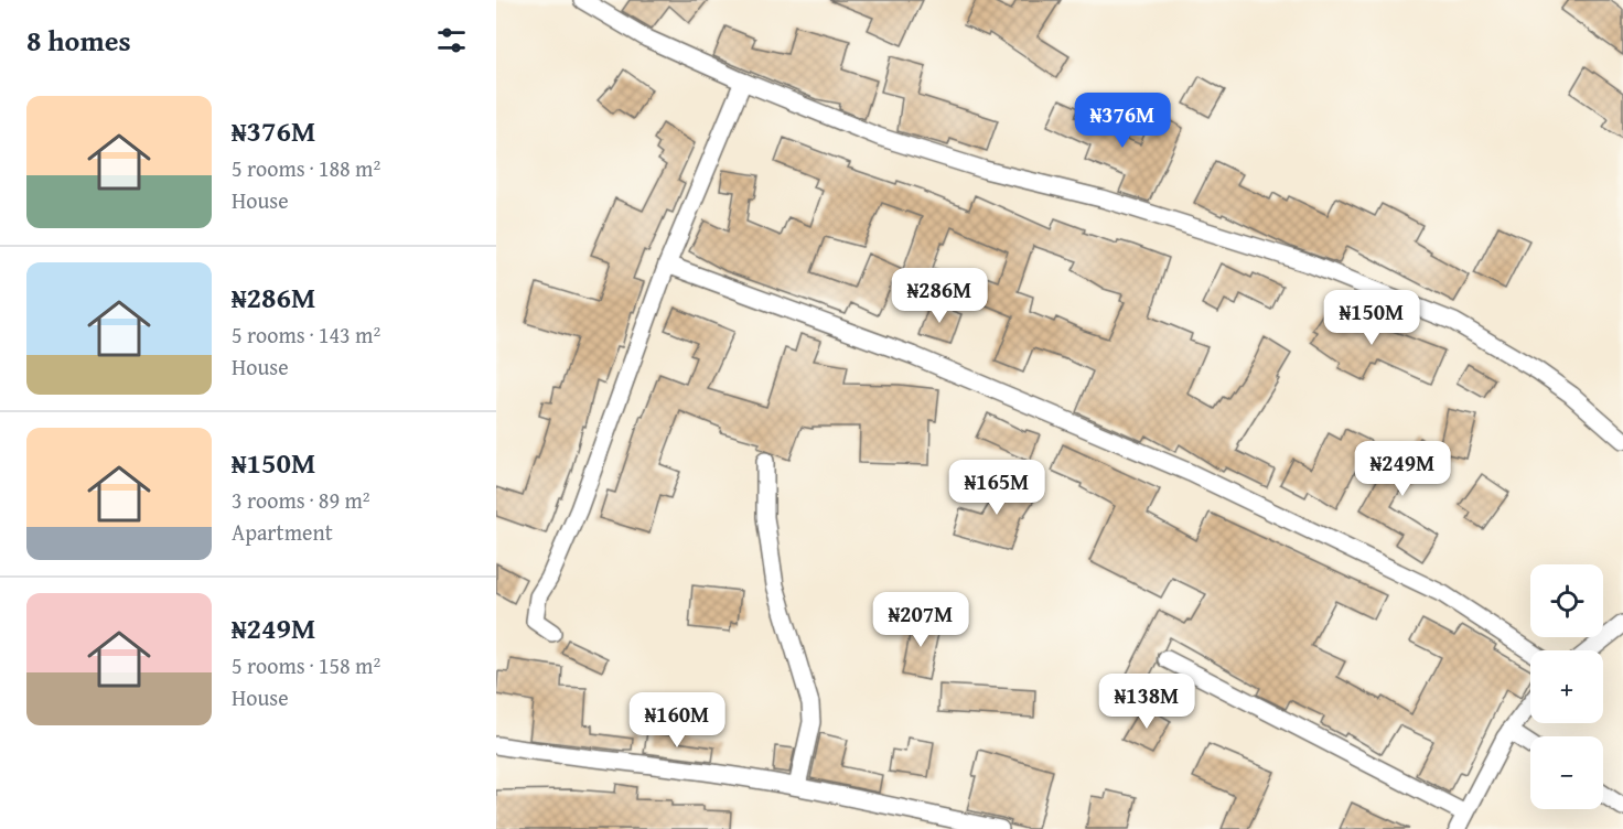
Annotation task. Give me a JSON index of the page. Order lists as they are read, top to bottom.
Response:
{
  "page": {
    "heading": "8 homes",
    "list": [
      {
        "name": "₦376M",
        "note": "5 rooms · 188 m² · House"
      },
      {
        "name": "₦286M",
        "note": "5 rooms · 143 m² · House"
      },
      {
        "name": "₦150M",
        "note": "3 rooms · 89 m² · Apartment"
      },
      {
        "name": "₦249M",
        "note": "5 rooms · 158 m² · House"
      }
    ],
    "price": [
      "₦376M",
      "₦286M",
      "₦150M",
      "₦249M",
      "₦165M",
      "₦207M",
      "₦138M",
      "₦160M"
    ],
    "map_buttons": ["+", "−"]
  }
}
